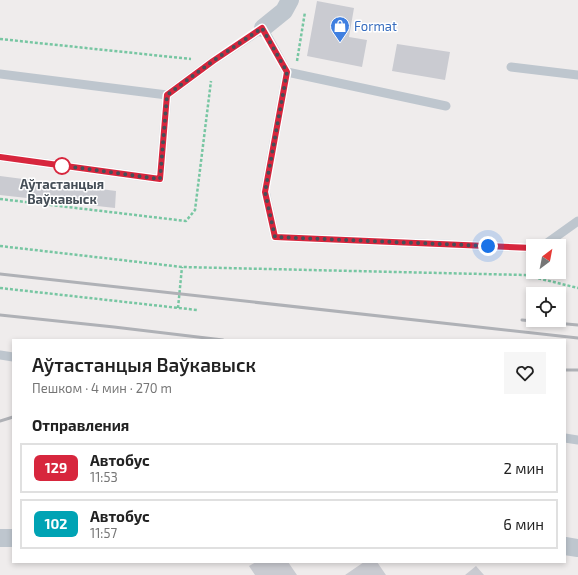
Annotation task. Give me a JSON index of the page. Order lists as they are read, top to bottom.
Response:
{
  "places": {
    "shop": ["Format"],
    "other": ["Аўтастанцыя Ваўкавыск"]
  },
  "lines": ["bus line 129"],
  "north": "top right",
  "page": {
    "heading": [
      ["Аўтастанцыя Ваўкавыск", "Пешком · 4 мин · 270 m"],
      "Отправления"
    ],
    "list": [
      {
        "mark": "129",
        "name": "Автобус",
        "note": "11:53",
        "value": "2 мин"
      },
      {
        "mark": "102",
        "name": "Автобус",
        "note": "11:57",
        "value": "6 мин"
      }
    ]
  }
}
